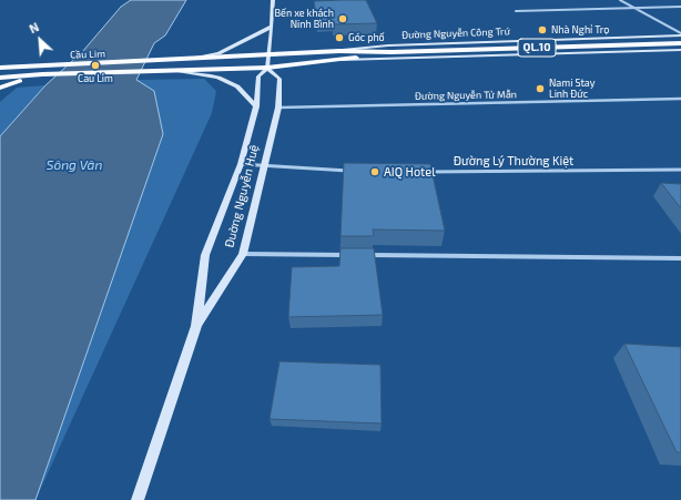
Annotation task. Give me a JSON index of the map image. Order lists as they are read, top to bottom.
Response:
{
  "streets": {
    "highway": ["Đường Nguyễn Công Trứ", "QL.10", "Cầu Lim"],
    "main road": ["Đuờng Nguyễn Huệ"],
    "street": ["Đường Nguyễn Tử Mẫn", "Đường Lý Thường Kiệt"]
  },
  "crossings": [
    ["Đường Nguyễn Công Trứ", "QL.10"],
    ["Đường Nguyễn Công Trứ", "Cầu Lim"],
    ["Đường Nguyễn Công Trứ", "Đuờng Nguyễn Huệ"],
    ["Đường Nguyễn Tử Mẫn", "Đuờng Nguyễn Huệ"]
  ],
  "water": ["Sông Vân"],
  "places": [
    "Bến xe khách Ninh Bình",
    "Nhà Nghỉ Trọ",
    "Góc phố",
    "Cau Lim",
    "Nami Stay Linh Đức",
    "AIQ Hotel"
  ],
  "north": "top left"
}
